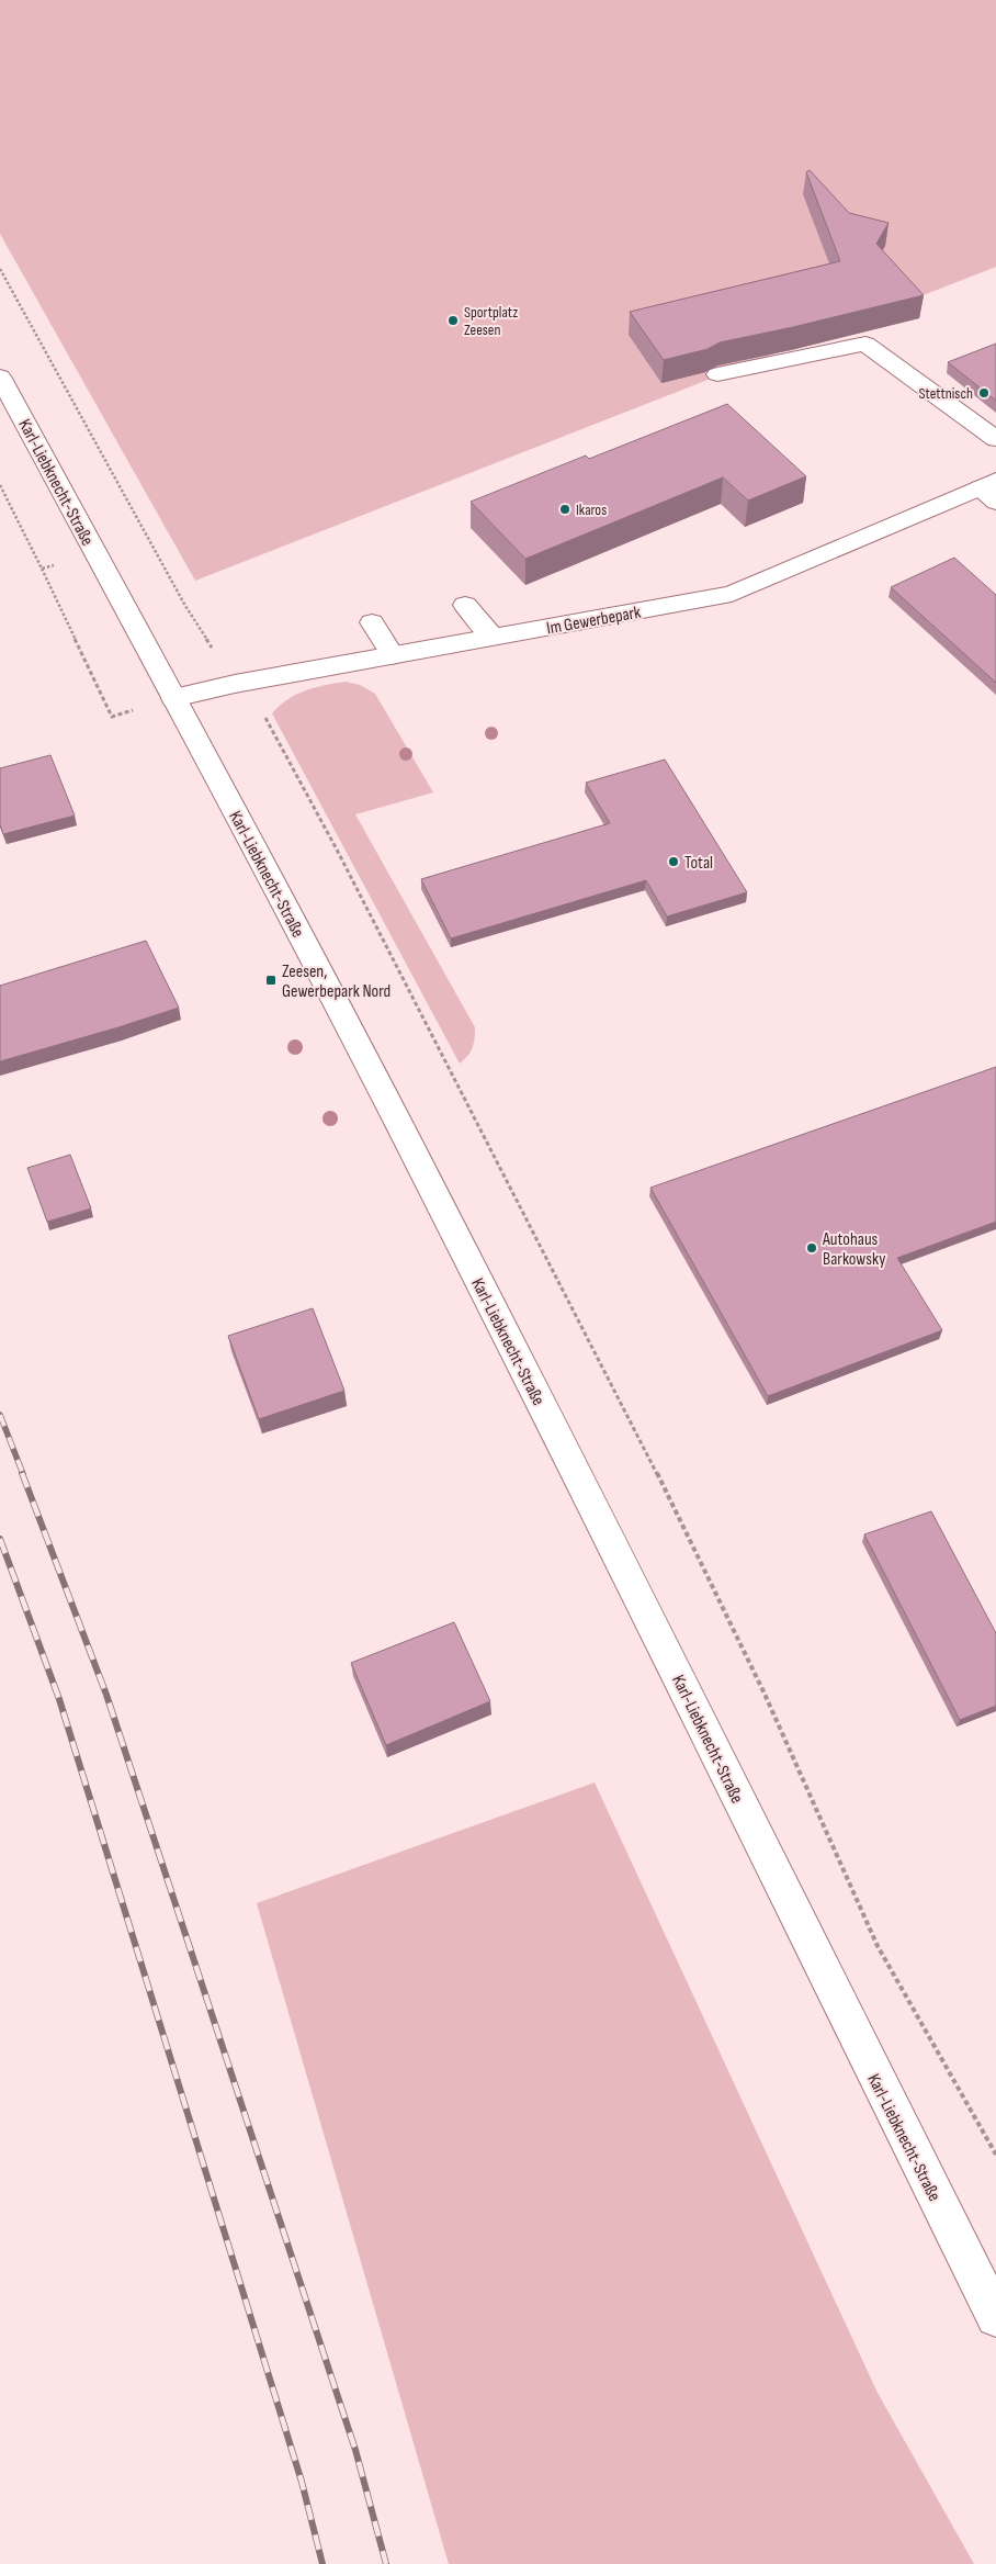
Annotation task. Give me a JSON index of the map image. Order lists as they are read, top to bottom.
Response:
{
  "streets": {
    "street": ["Karl-Liebknecht-Straße", "Im Gewerbepark"]
  },
  "crossings": [
    ["Karl-Liebknecht-Straße", "Im Gewerbepark"]
  ],
  "places": {
    "other": [
      "Sportplatz Zeesen",
      "Stettnisch",
      "Ikaros",
      "Total",
      "Autohaus Barkowsky"
    ],
    "transit": ["Zeesen, Gewerbepark Nord"]
  }
}
